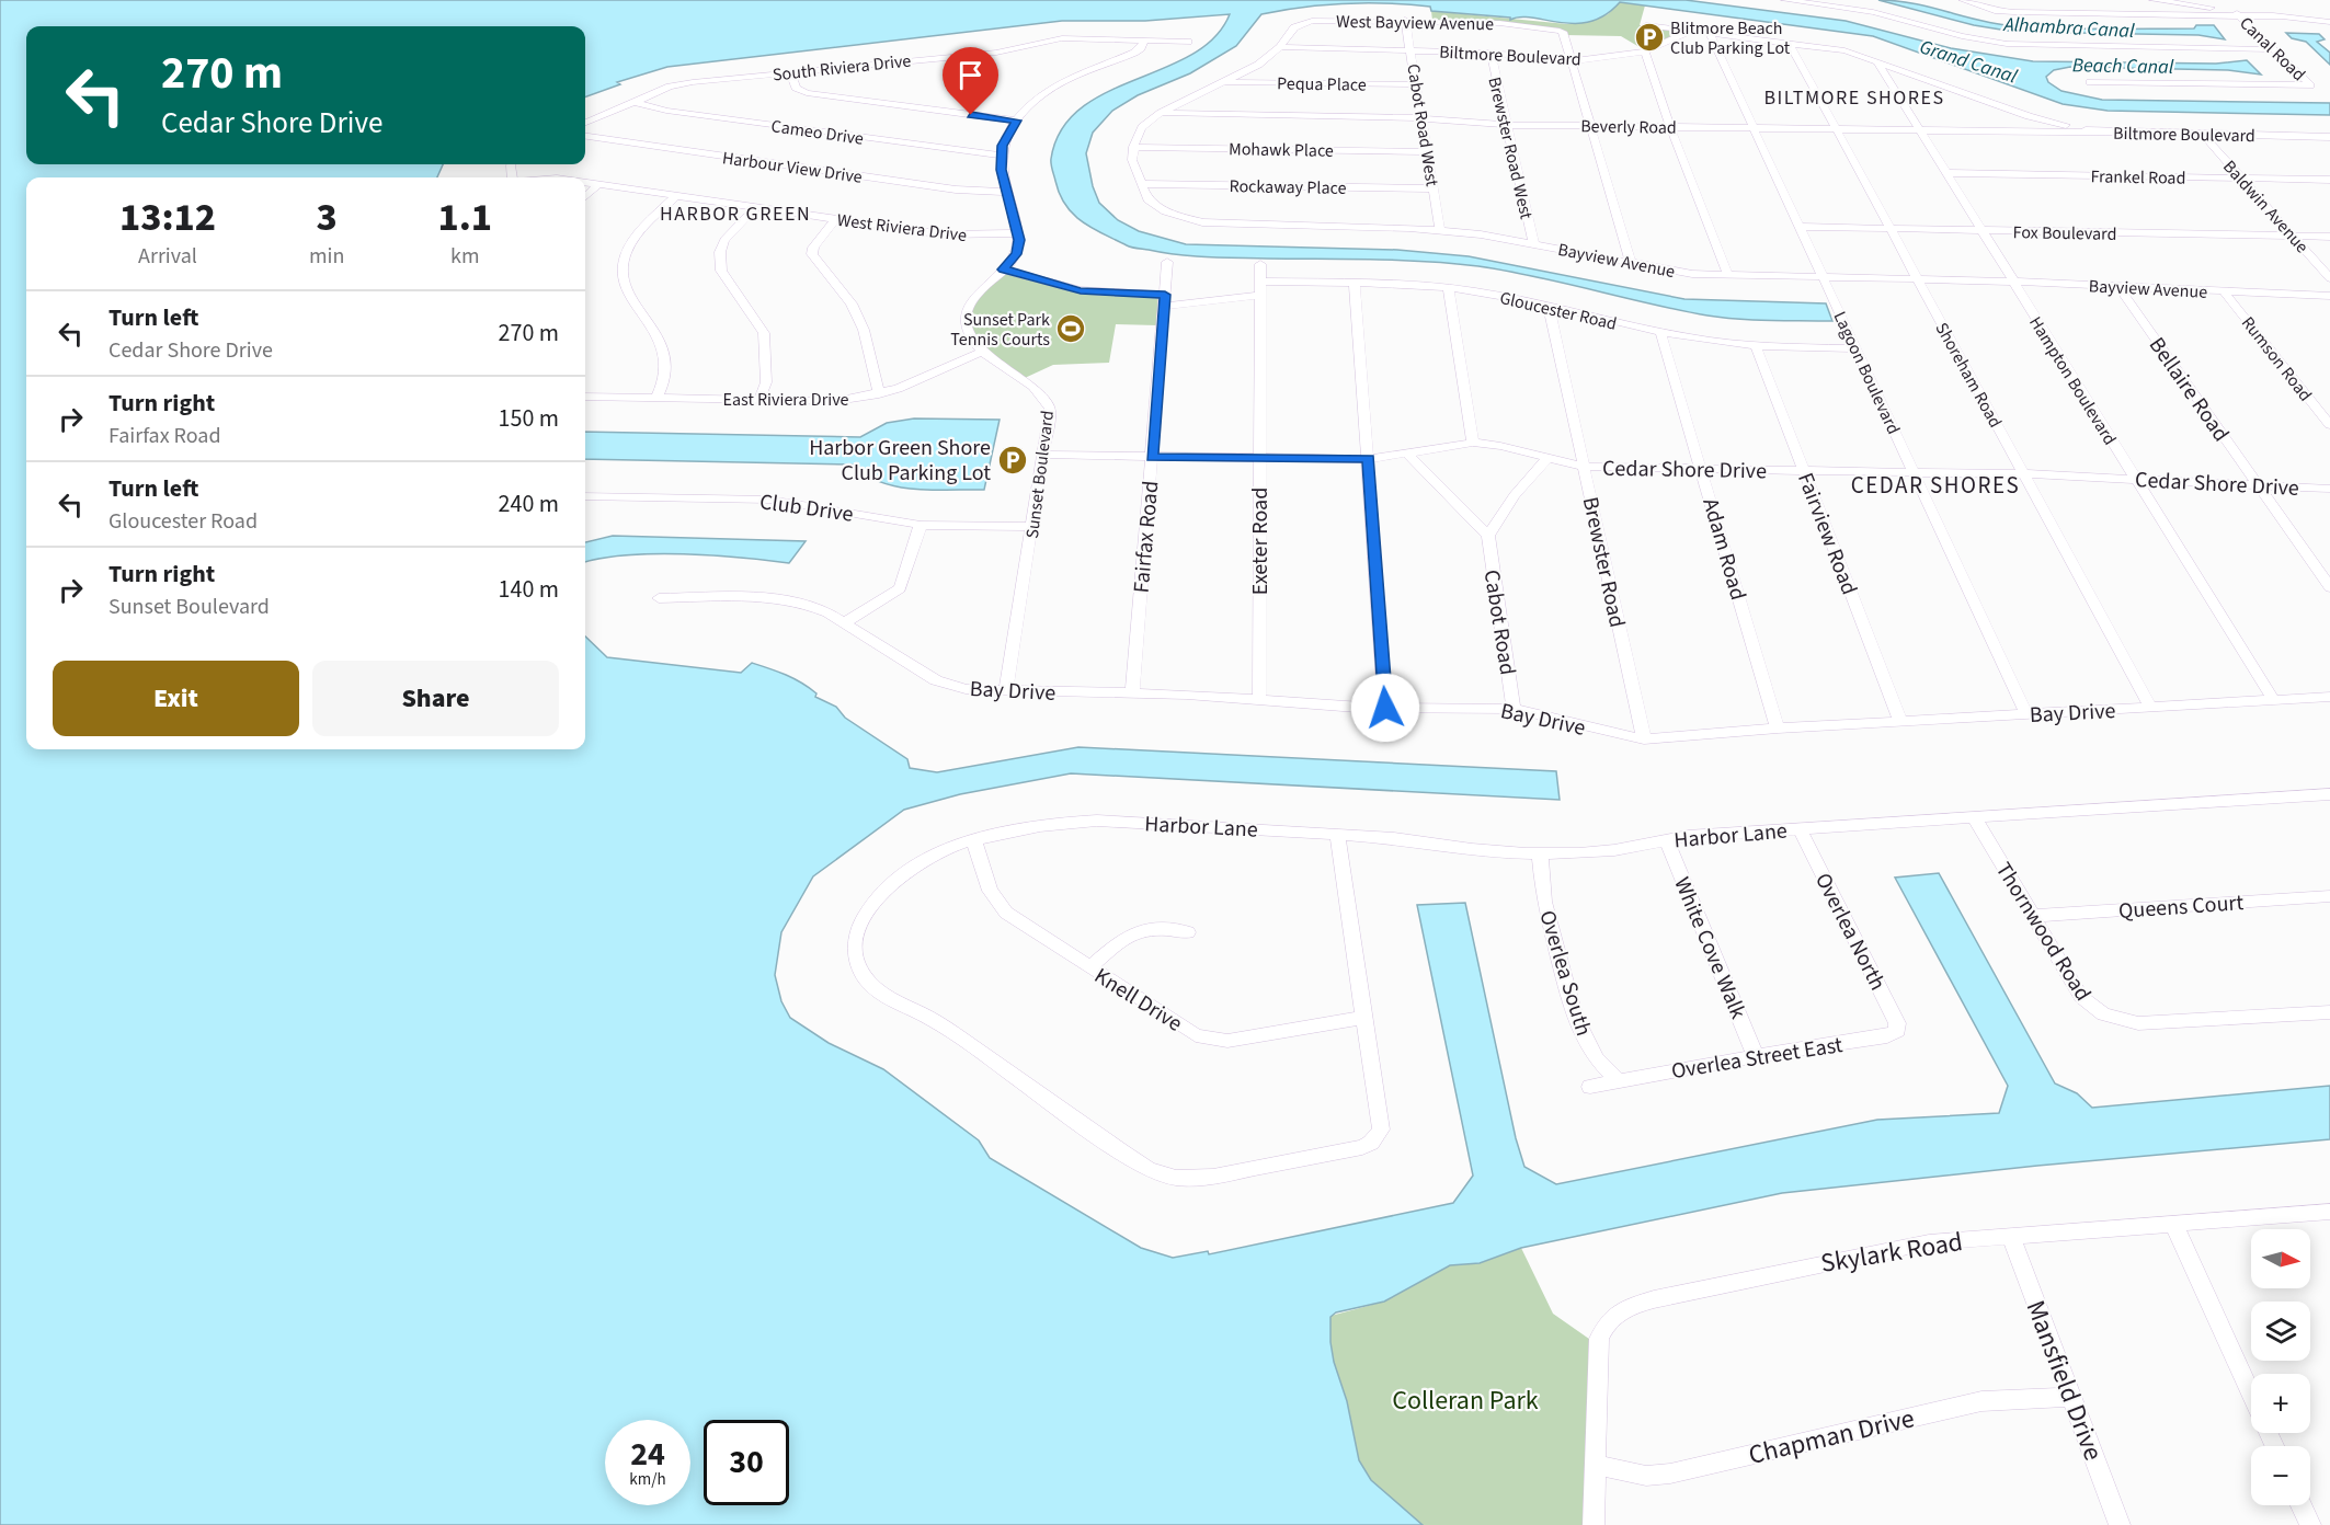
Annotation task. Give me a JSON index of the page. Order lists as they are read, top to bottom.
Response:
{
  "streets": {
    "street": [
      "West Bayview Avenue",
      "Canal Road",
      "Biltmore Boulevard",
      "South Riviera Drive",
      "Pequa Place",
      "Cabot Road West",
      "Beverly Road",
      "Cameo Drive",
      "Brewster Road West",
      "Mohawk Place",
      "Harbour View Drive",
      "Frankel Road",
      "Rockaway Place",
      "Baldwin Avenue",
      "West Riviera Drive",
      "Fox Boulevard",
      "Bayview Avenue",
      "Gloucester Road",
      "Rumson Road",
      "Lagoon Boulevard",
      "Shoreham Road",
      "Hampton Boulevard",
      "Bellaire Road",
      "East Riviera Drive",
      "Cedar Shore Drive",
      "Sunset Boulevard",
      "Club Drive",
      "Fairview Road",
      "Fairfax Road",
      "Exeter Road",
      "Adam Road",
      "Brewster Road",
      "Cabot Road",
      "Bay Drive",
      "Harbor Lane",
      "Queens Court",
      "Overlea North",
      "Thornwood Road",
      "White Cove Walk",
      "Overlea South",
      "Knell Drive",
      "Overlea Street East",
      "Skylark Road",
      "Mansfield Drive",
      "Chapman Drive"
    ]
  },
  "crossings": [
    ["West Bayview Avenue", "Biltmore Boulevard"],
    ["West Bayview Avenue", "Cabot Road West"],
    ["Biltmore Boulevard", "Cabot Road West"],
    ["Biltmore Boulevard", "Beverly Road"],
    ["Biltmore Boulevard", "Brewster Road West"],
    ["Biltmore Boulevard", "Baldwin Avenue"],
    ["Biltmore Boulevard", "Lagoon Boulevard"],
    ["Biltmore Boulevard", "Shoreham Road"],
    ["Biltmore Boulevard", "Hampton Boulevard"],
    ["South Riviera Drive", "Cameo Drive"],
    ["Pequa Place", "Cabot Road West"],
    ["Cabot Road West", "Beverly Road"],
    ["Cabot Road West", "Mohawk Place"],
    ["Cabot Road West", "Rockaway Place"],
    ["Cabot Road West", "Bayview Avenue"],
    ["Beverly Road", "Brewster Road West"],
    ["Beverly Road", "Lagoon Boulevard"],
    ["Beverly Road", "Shoreham Road"],
    ["Beverly Road", "Hampton Boulevard"],
    ["Brewster Road West", "Bayview Avenue"],
    ["Mohawk Place", "Bayview Avenue"],
    ["Frankel Road", "Baldwin Avenue"],
    ["Frankel Road", "Hampton Boulevard"],
    ["Rockaway Place", "Bayview Avenue"],
    ["Baldwin Avenue", "Fox Boulevard"],
    ["Fox Boulevard", "Lagoon Boulevard"],
    ["Fox Boulevard", "Shoreham Road"],
    ["Fox Boulevard", "Hampton Boulevard"],
    ["Bayview Avenue", "Rumson Road"],
    ["Bayview Avenue", "Lagoon Boulevard"],
    ["Bayview Avenue", "Shoreham Road"],
    ["Bayview Avenue", "Hampton Boulevard"],
    ["Bayview Avenue", "Bellaire Road"],
    ["Gloucester Road", "Lagoon Boulevard"],
    ["Gloucester Road", "Fairview Road"],
    ["Gloucester Road", "Fairfax Road"],
    ["Gloucester Road", "Exeter Road"],
    ["Gloucester Road", "Adam Road"],
    ["Gloucester Road", "Brewster Road"],
    ["Lagoon Boulevard", "Cedar Shore Drive"],
    ["Lagoon Boulevard", "Bay Drive"],
    ["Shoreham Road", "Cedar Shore Drive"],
    ["Shoreham Road", "Bay Drive"],
    ["Hampton Boulevard", "Cedar Shore Drive"],
    ["Hampton Boulevard", "Bay Drive"],
    ["Bellaire Road", "Cedar Shore Drive"],
    ["East Riviera Drive", "Sunset Boulevard"],
    ["Cedar Shore Drive", "Sunset Boulevard"],
    ["Cedar Shore Drive", "Fairview Road"],
    ["Cedar Shore Drive", "Fairfax Road"],
    ["Cedar Shore Drive", "Exeter Road"],
    ["Cedar Shore Drive", "Adam Road"],
    ["Cedar Shore Drive", "Brewster Road"],
    ["Sunset Boulevard", "Club Drive"],
    ["Sunset Boulevard", "Bay Drive"],
    ["Fairview Road", "Bay Drive"],
    ["Fairfax Road", "Bay Drive"],
    ["Exeter Road", "Bay Drive"],
    ["Adam Road", "Bay Drive"],
    ["Brewster Road", "Bay Drive"],
    ["Cabot Road", "Bay Drive"],
    ["Harbor Lane", "Overlea North"],
    ["Harbor Lane", "Thornwood Road"],
    ["Harbor Lane", "White Cove Walk"],
    ["Harbor Lane", "Overlea South"],
    ["Harbor Lane", "Knell Drive"],
    ["Queens Court", "Thornwood Road"],
    ["Overlea North", "Overlea Street East"],
    ["White Cove Walk", "Overlea Street East"],
    ["Overlea South", "Overlea Street East"],
    ["Skylark Road", "Mansfield Drive"],
    ["Skylark Road", "Chapman Drive"],
    ["Mansfield Drive", "Chapman Drive"]
  ],
  "districts": ["BILTMORE SHORES", "HARBOR GREEN", "CEDAR SHORES"],
  "water": ["Alhambra Canal", "Grand Canal", "Beach Canal"],
  "parks": ["Colleran Park"],
  "places": {
    "parking": ["Blitmore Beach Club Parking Lot", "Harbor Green Shore Club Parking Lot"],
    "sports": ["Sunset Park Tennis Courts"]
  },
  "north": "right",
  "page": {
    "turn": ["270 m", "Cedar Shore Drive"],
    "eta": [
      "13:12",
      "Arrival",
      "3",
      "min",
      "1.1",
      "km"
    ],
    "list": [
      {
        "name": "Turn left",
        "note": "Cedar Shore Drive",
        "value": "270 m"
      },
      {
        "name": "Turn right",
        "note": "Fairfax Road",
        "value": "150 m"
      },
      {
        "name": "Turn left",
        "note": "Gloucester Road",
        "value": "240 m"
      },
      {
        "name": "Turn right",
        "note": "Sunset Boulevard",
        "value": "140 m"
      }
    ],
    "buttons": ["Exit", "Share"],
    "map_buttons": ["+", "−"],
    "speed": "24 km/h",
    "limit": "30"
  }
}
